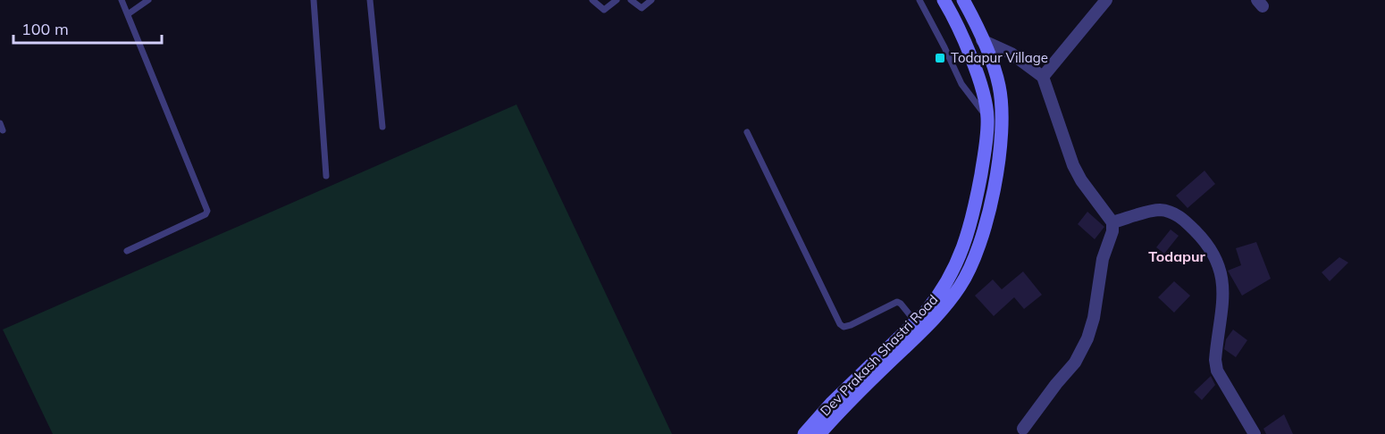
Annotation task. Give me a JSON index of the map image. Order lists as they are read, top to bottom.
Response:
{
  "streets": {
    "street": ["Dev Prakash Shastri Road"]
  },
  "districts": ["Todapur"],
  "places": {
    "transit": ["Todapur Village"]
  },
  "scale_bar": "100 m"
}
